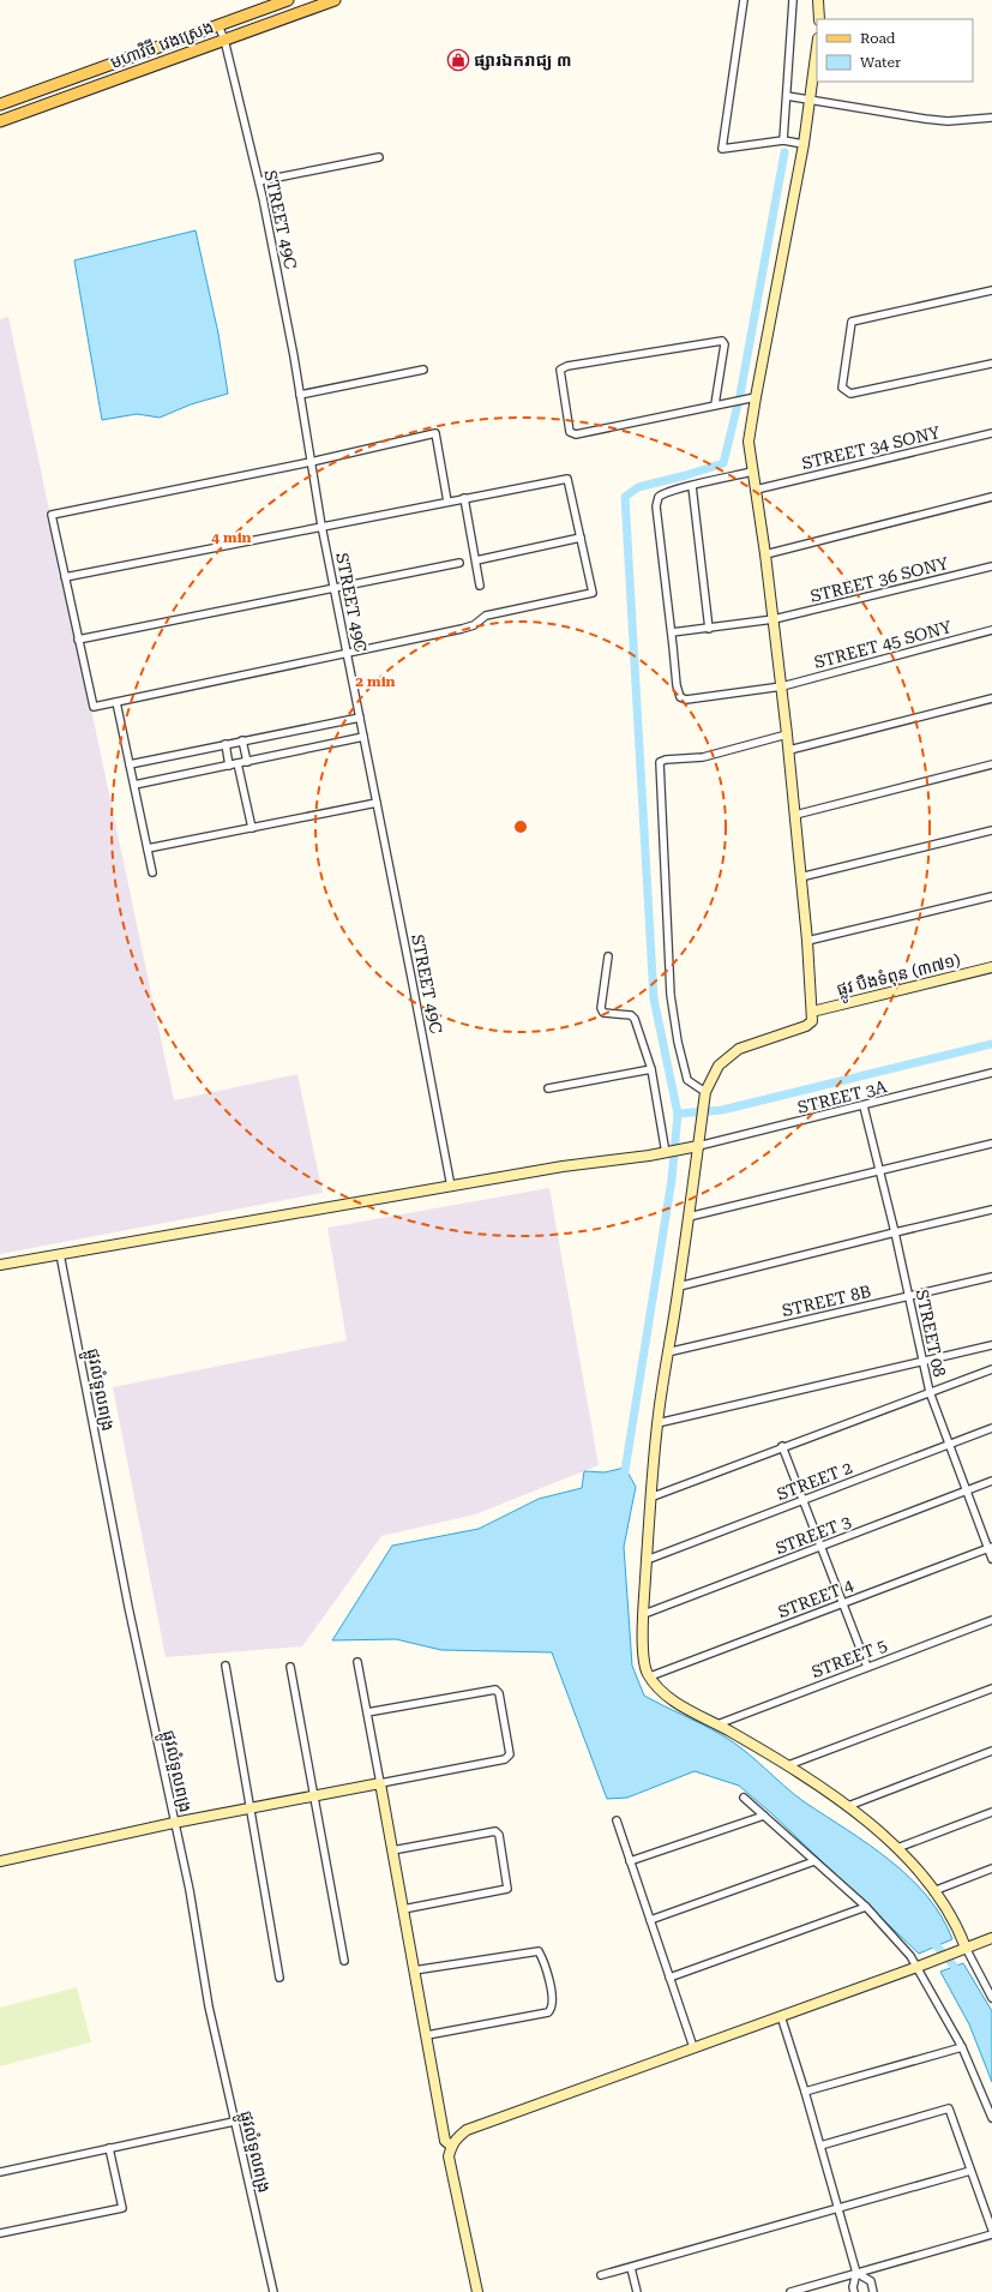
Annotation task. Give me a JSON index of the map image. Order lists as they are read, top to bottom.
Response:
{
  "streets": {
    "main road": ["មហាវិថី វេងស្រេង"],
    "street": [
      "STREET 49C",
      "STREET 34 SONY",
      "STREET 36 SONY",
      "STREET 45 SONY",
      "ផ្លូវ បឹងទំពុន (៣៧១)",
      "STREET 3A",
      "STREET 8B",
      "STREET 08",
      "ផ្លូវលំទួលពង្រ",
      "STREET 2",
      "STREET 3",
      "STREET 4",
      "STREET 5"
    ]
  },
  "crossings": [
    ["មហាវិថី វេងស្រេង", "STREET 49C"],
    ["STREET 36 SONY", "STREET 45 SONY"],
    ["STREET 3A", "STREET 08"],
    ["STREET 8B", "STREET 08"],
    ["STREET 08", "STREET 2"],
    ["STREET 08", "STREET 3"],
    ["STREET 08", "STREET 4"]
  ],
  "places": {
    "shop": ["ផ្សារឯករាជ្យ ៣"]
  },
  "legend": ["Road", "Water"],
  "rings": ["4 min", "2 min"]
}
